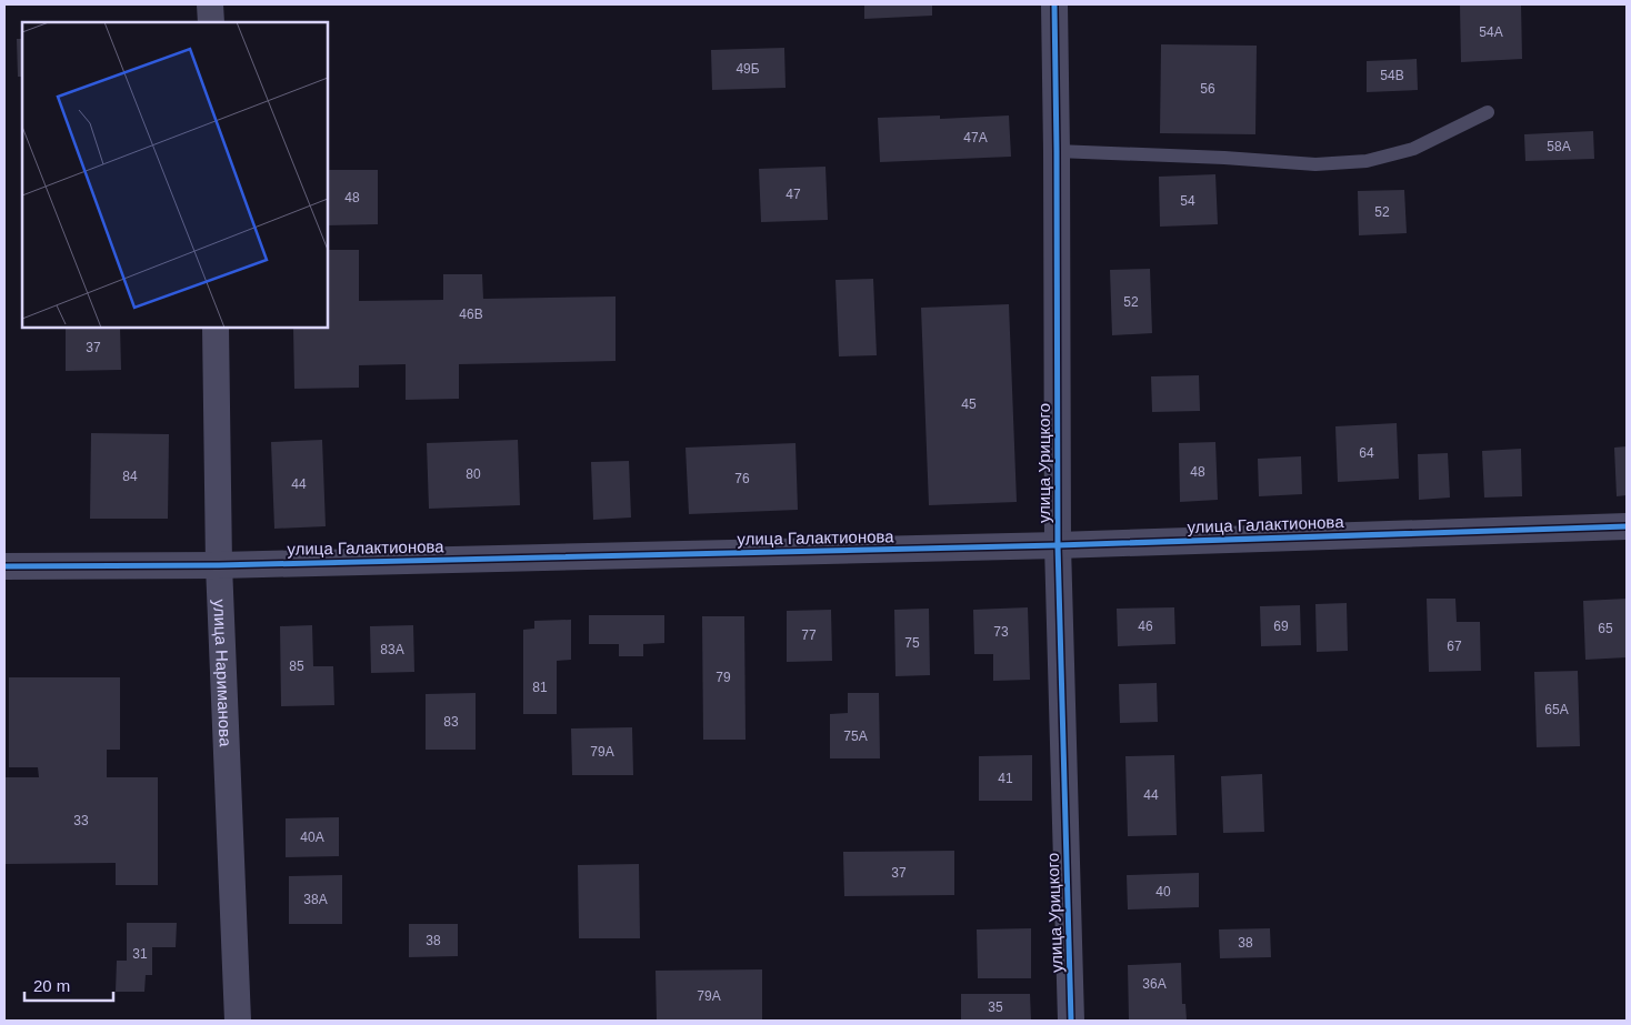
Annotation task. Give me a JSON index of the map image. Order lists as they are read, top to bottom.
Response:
{
  "streets": {
    "street": ["улица Урицкого", "улица Галактионова", "улица Нариманова"]
  },
  "crossings": [
    ["улица Урицкого", "улица Галактионова"],
    ["улица Галактионова", "улица Нариманова"]
  ],
  "house_numbers": [
    "54А",
    "49Б",
    "54В",
    "56",
    "47А",
    "58А",
    "47",
    "48",
    "54",
    "52",
    "52",
    "46В",
    "37",
    "45",
    "64",
    "48",
    "80",
    "84",
    "76",
    "44",
    "46",
    "69",
    "65",
    "73",
    "77",
    "75",
    "67",
    "83А",
    "85",
    "79",
    "81",
    "65А",
    "83",
    "75А",
    "79А",
    "41",
    "44",
    "33",
    "40А",
    "37",
    "40",
    "38А",
    "38",
    "38",
    "31",
    "36А",
    "79А",
    "35"
  ],
  "scale_bar": "20 m"
}
